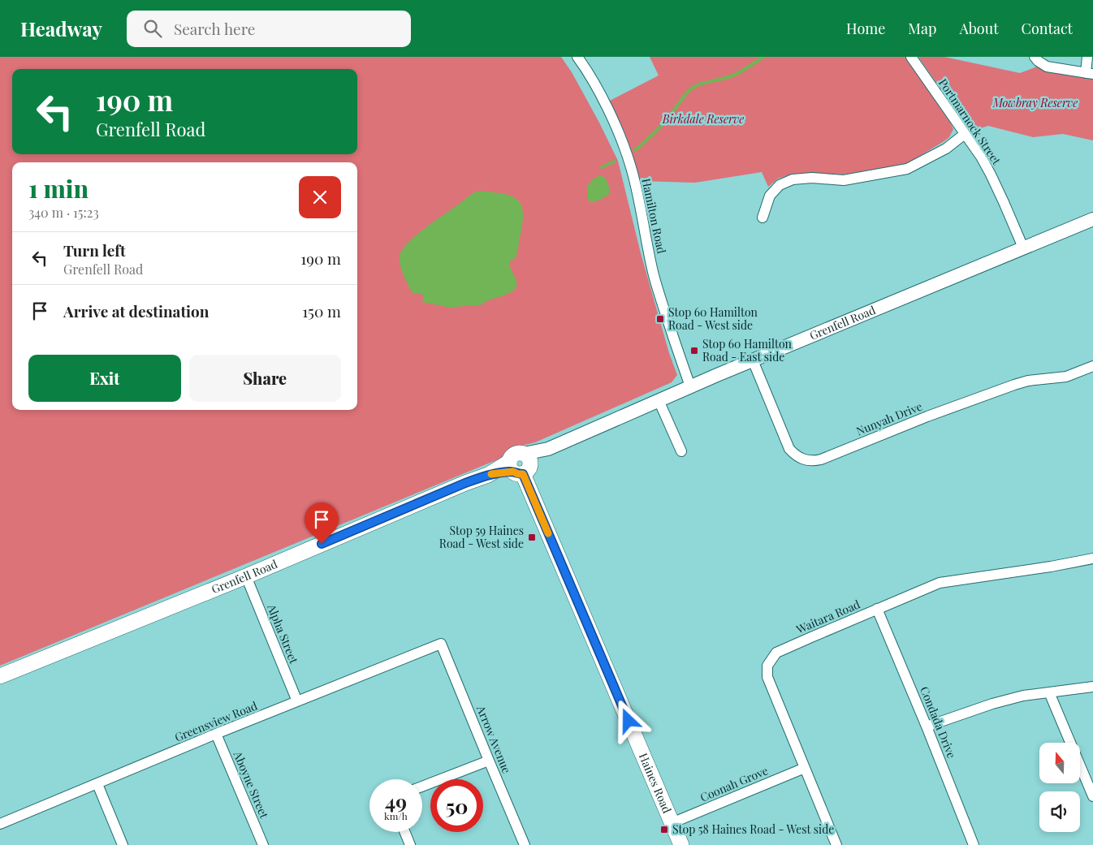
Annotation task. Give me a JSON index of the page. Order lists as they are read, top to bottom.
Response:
{
  "streets": {
    "main road": ["Grenfell Road", "Haines Road"],
    "street": [
      "Portmarnock Street",
      "Hamilton Road",
      "Nunyah Drive",
      "Waitara Road",
      "Alpha Street",
      "Greensview Road",
      "Condada Drive",
      "Arrow Avenue",
      "Coonah Grove",
      "Aboyne Street"
    ]
  },
  "crossings": [
    ["Portmarnock Street", "Grenfell Road"],
    ["Hamilton Road", "Grenfell Road"],
    ["Grenfell Road", "Nunyah Drive"],
    ["Grenfell Road", "Alpha Street"],
    ["Grenfell Road", "Haines Road"],
    ["Waitara Road", "Condada Drive"],
    ["Waitara Road", "Coonah Grove"],
    ["Alpha Street", "Greensview Road"],
    ["Greensview Road", "Arrow Avenue"],
    ["Greensview Road", "Aboyne Street"],
    ["Haines Road", "Coonah Grove"]
  ],
  "parks": ["Mowbray Reserve", "Birkdale Reserve"],
  "places": {
    "transit": [
      "Stop 60 Hamilton Road - West side",
      "Stop 60 Hamilton Road - East side",
      "Stop 59 Haines Road - West side",
      "Stop 58 Haines Road - West side"
    ]
  },
  "north": "top",
  "page": {
    "header": "Headway",
    "search": "Search here",
    "nav": [
      "Home",
      "Map",
      "About",
      "Contact"
    ],
    "turn": ["190 m", "Grenfell Road"],
    "heading": ["1 min", "340 m · 15:23"],
    "list": [
      {
        "name": "Turn left",
        "note": "Grenfell Road",
        "value": "190 m"
      },
      {
        "name": "Arrive at destination",
        "value": "150 m"
      }
    ],
    "buttons": ["Exit", "Share"],
    "speed": "49 km/h",
    "limit": "50"
  }
}
